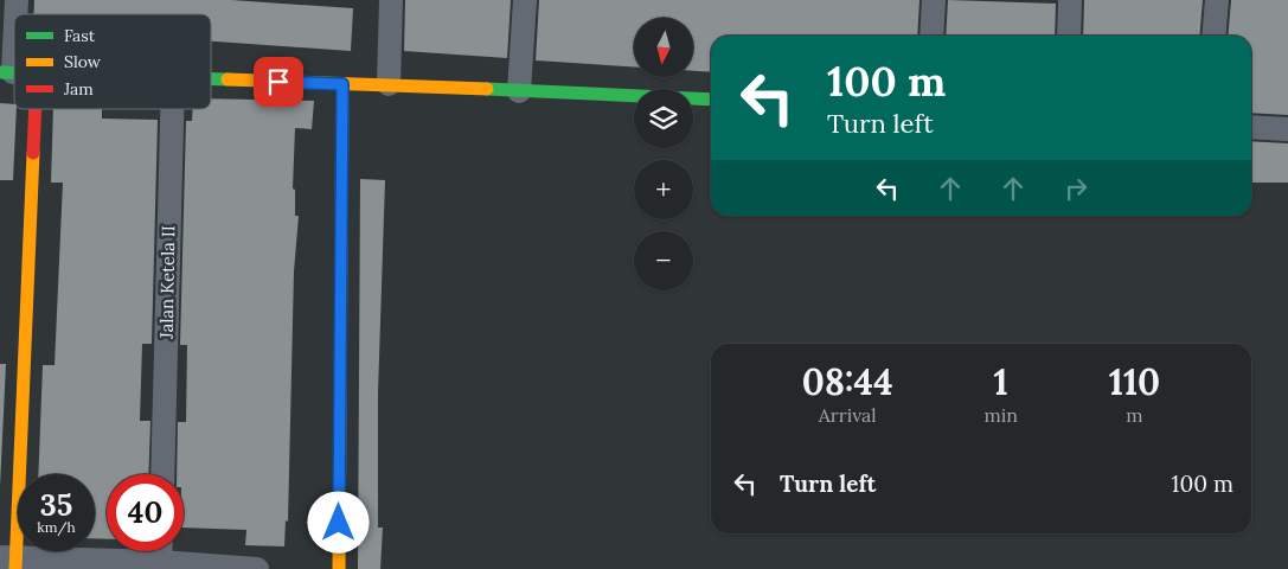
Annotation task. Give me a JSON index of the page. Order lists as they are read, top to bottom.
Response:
{
  "streets": {
    "street": ["Jalan Ketela II"]
  },
  "legend": ["Fast", "Slow", "Jam"],
  "north": "bottom",
  "page": {
    "map_buttons": ["+", "−"],
    "turn": ["100 m", "Turn left"],
    "eta": [
      "08:44",
      "Arrival",
      "1",
      "min",
      "110",
      "m"
    ],
    "list": [
      {
        "name": "Turn left",
        "value": "100 m"
      }
    ],
    "speed": "35 km/h",
    "limit": "40"
  }
}
